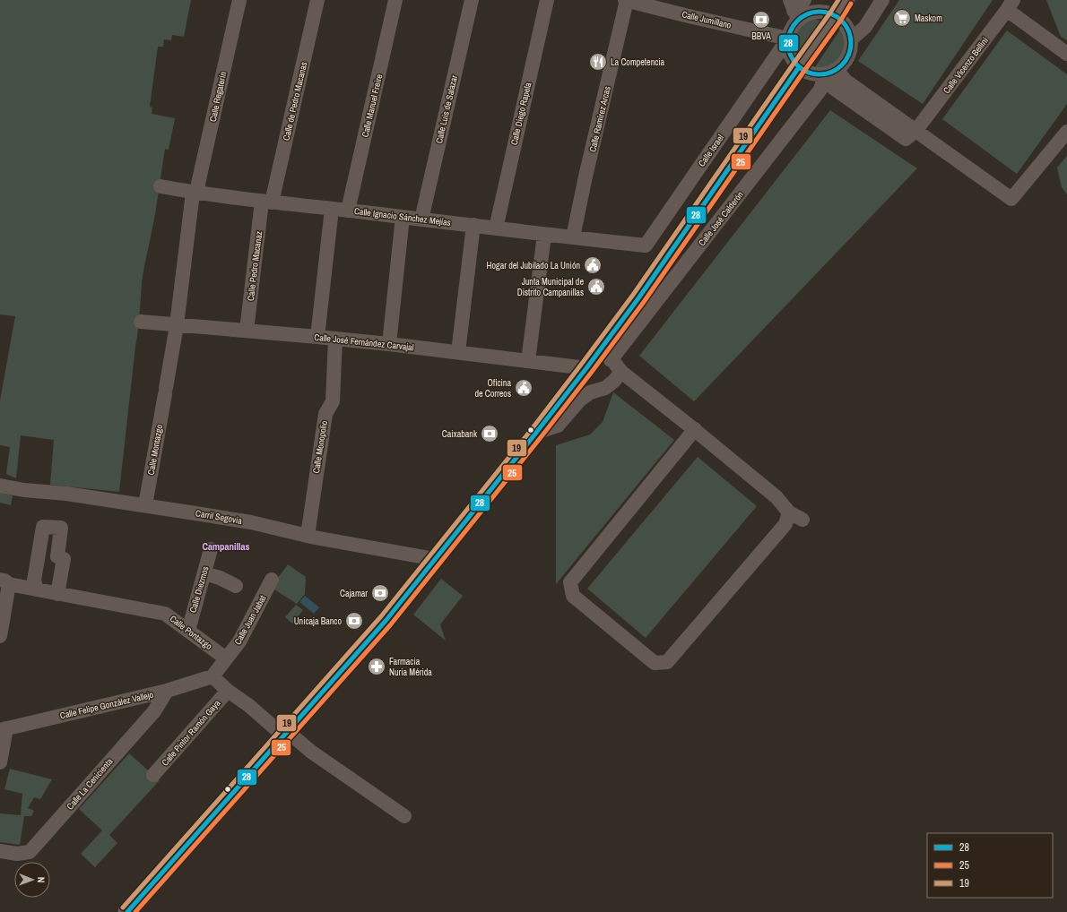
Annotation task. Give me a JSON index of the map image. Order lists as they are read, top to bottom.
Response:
{
  "streets": {
    "main road": ["Calle José Calderón"],
    "street": [
      "Calle Jumillano",
      "Calle Vicenzo Bellini",
      "Calle Regaterín",
      "Calle de Pedro Macanas",
      "Calle Manuel Freire",
      "Calle Luis de Salazar",
      "Calle Diego Rapela",
      "Calle Ramírez Arcas",
      "Calle Israel",
      "Calle Ignacio Sánchez Mejías",
      "Calle Pedro Macanaz",
      "Calle José Fernández Carvajal",
      "Calle Monopolio",
      "Calle Montazgo",
      "Carril Segovia",
      "Calle Diezmos",
      "Calle Juan Jabat",
      "Calle Pontazgo",
      "Calle Felipe González Vallejo",
      "Calle Pintor Ramón Gaya",
      "Calle La Cenicienta"
    ]
  },
  "crossings": [
    ["Calle Jumillano", "Calle Ramírez Arcas"],
    ["Calle Jumillano", "Calle Israel"],
    ["Calle Regaterín", "Calle Ignacio Sánchez Mejías"],
    ["Calle Regaterín", "Calle José Fernández Carvajal"],
    ["Calle Regaterín", "Calle Montazgo"],
    ["Calle de Pedro Macanas", "Calle Ignacio Sánchez Mejías"],
    ["Calle de Pedro Macanas", "Calle Pedro Macanaz"],
    ["Calle Manuel Freire", "Calle Ignacio Sánchez Mejías"],
    ["Calle Luis de Salazar", "Calle Ignacio Sánchez Mejías"],
    ["Calle Diego Rapela", "Calle Ignacio Sánchez Mejías"],
    ["Calle Ramírez Arcas", "Calle Ignacio Sánchez Mejías"],
    ["Calle Israel", "Calle Ignacio Sánchez Mejías"],
    ["Calle Ignacio Sánchez Mejías", "Calle Pedro Macanaz"],
    ["Calle José Calderón", "Calle José Fernández Carvajal"],
    ["Calle José Calderón", "Carril Segovia"],
    ["Calle Pedro Macanaz", "Calle José Fernández Carvajal"],
    ["Calle José Fernández Carvajal", "Calle Monopolio"],
    ["Calle José Fernández Carvajal", "Calle Montazgo"],
    ["Calle Monopolio", "Carril Segovia"],
    ["Calle Montazgo", "Carril Segovia"],
    ["Calle Diezmos", "Calle Pontazgo"],
    ["Calle Juan Jabat", "Calle Pontazgo"],
    ["Calle Felipe González Vallejo", "Calle La Cenicienta"]
  ],
  "districts": ["Campanillas"],
  "places": {
    "supermarket": ["Maskom"],
    "bank": [
      "BBVA",
      "Caixabank",
      "Cajamar",
      "Unicaja Banco"
    ],
    "restaurant": ["La Competencia"],
    "public building": ["Hogar del Jubilado La Unión", "Junta Municipal de Distrito Campanillas", "Oficina de Correos"],
    "pharmacy": ["Farmacia Nuria Mérida"]
  },
  "lines": ["transit line 19", "transit line 25", "transit line 28"],
  "legend": ["28", "25", "19"],
  "north": "right"
}
